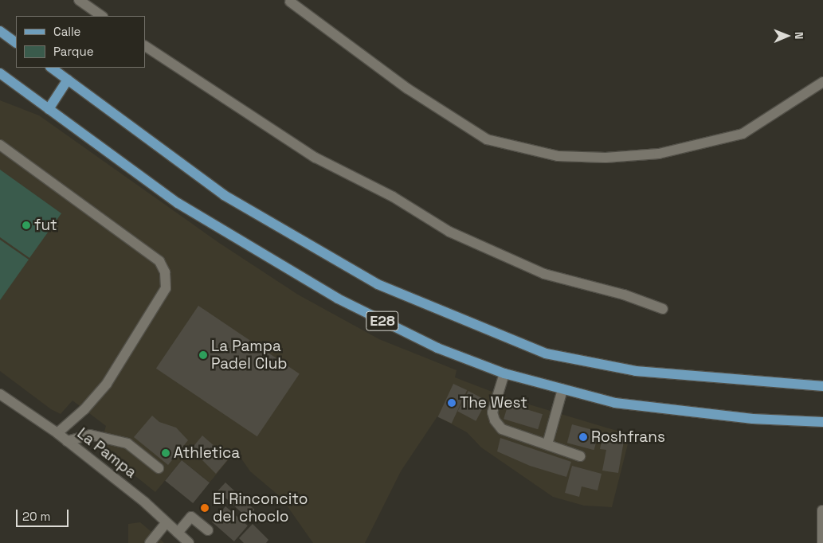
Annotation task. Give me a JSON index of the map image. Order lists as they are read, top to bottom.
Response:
{
  "streets": {
    "main road": ["E28"],
    "street": ["La Pampa"]
  },
  "places": [
    "fut",
    "La Pampa Padel Club",
    "The West",
    "Roshfrans",
    "Athletica",
    "El Rinconcito del choclo"
  ],
  "legend": ["Calle", "Parque"],
  "scale_bar": "20 m",
  "north": "right"
}
